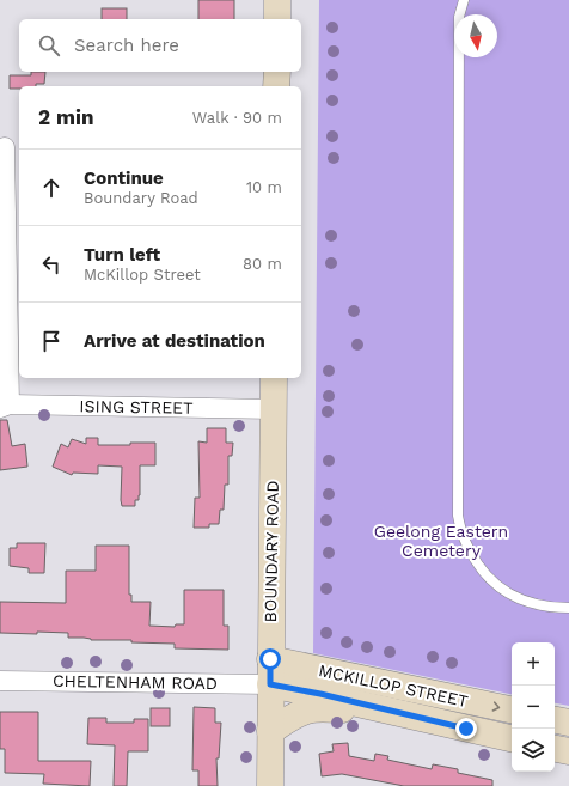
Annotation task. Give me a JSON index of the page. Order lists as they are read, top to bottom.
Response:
{
  "streets": {
    "street": [
      "ISING STREET",
      "BOUNDARY ROAD",
      "CHELTENHAM ROAD",
      "MCKILLOP STREET"
    ]
  },
  "crossings": [
    ["ISING STREET", "BOUNDARY ROAD"],
    ["BOUNDARY ROAD", "CHELTENHAM ROAD"],
    ["BOUNDARY ROAD", "MCKILLOP STREET"],
    ["CHELTENHAM ROAD", "MCKILLOP STREET"]
  ],
  "parks": ["Geelong Eastern Cemetery"],
  "north": "bottom",
  "page": {
    "search": "Search here",
    "heading": ["2 min", "Walk · 90 m"],
    "list": [
      ["Continue", "Boundary Road", "10 m"],
      ["Turn left", "McKillop Street", "80 m"],
      "Arrive at destination"
    ],
    "map_buttons": ["+", "−"]
  }
}
